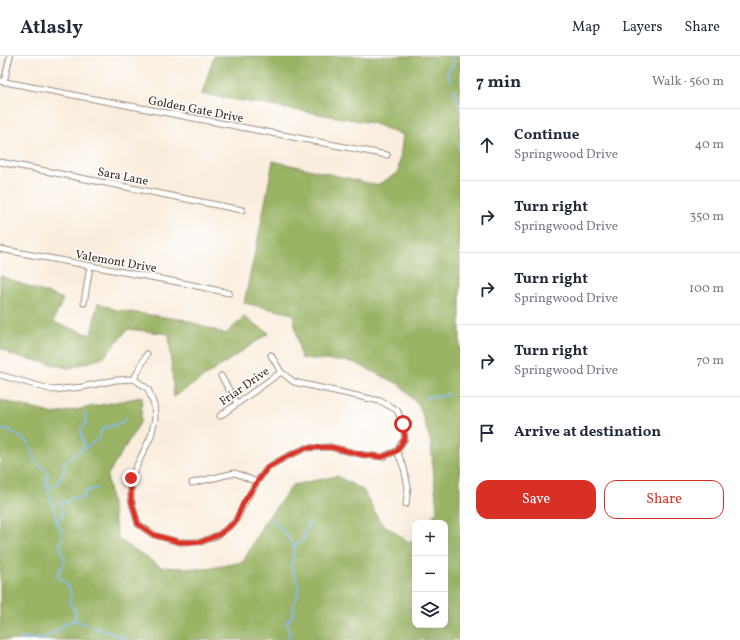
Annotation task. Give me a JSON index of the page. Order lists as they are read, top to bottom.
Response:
{
  "streets": {
    "street": [
      "Golden Gate Drive",
      "Sara Lane",
      "Valemont Drive",
      "Friar Drive"
    ]
  },
  "page": {
    "header": "Atlasly",
    "nav": ["Map", "Layers", "Share"],
    "heading": ["7 min", "Walk · 560 m"],
    "list": [
      ["Continue", "Springwood Drive", "40 m"],
      ["Turn right", "Springwood Drive", "350 m"],
      ["Turn right", "Springwood Drive", "100 m"],
      ["Turn right", "Springwood Drive", "70 m"],
      "Arrive at destination"
    ],
    "buttons": ["Save", "Share"],
    "map_buttons": ["+", "−"]
  }
}
